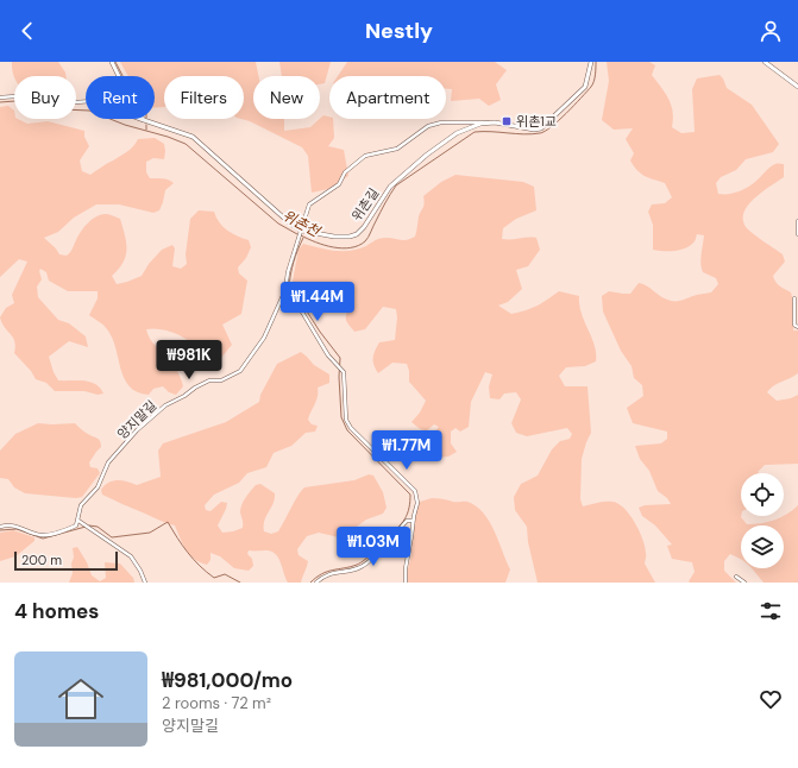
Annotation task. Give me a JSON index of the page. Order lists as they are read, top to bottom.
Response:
{
  "streets": {
    "street": ["위촌길", "양지말길"]
  },
  "crossings": [
    ["위촌길", "양지말길"]
  ],
  "water": ["위촌천"],
  "places": {
    "transit": ["위촌1교"]
  },
  "scale_bar": "200 m",
  "page": {
    "header": "Nestly",
    "chip": [
      "Buy",
      "Rent",
      "Filters",
      "New",
      "Apartment"
    ],
    "price": [
      "₩1.44M",
      "₩981K",
      "₩1.77M",
      "₩1.03M"
    ],
    "scale": "200 m",
    "heading": "4 homes",
    "list": [
      {
        "name": "₩981,000/mo",
        "note": "2 rooms · 72 m² · 양지말길"
      }
    ]
  }
}
